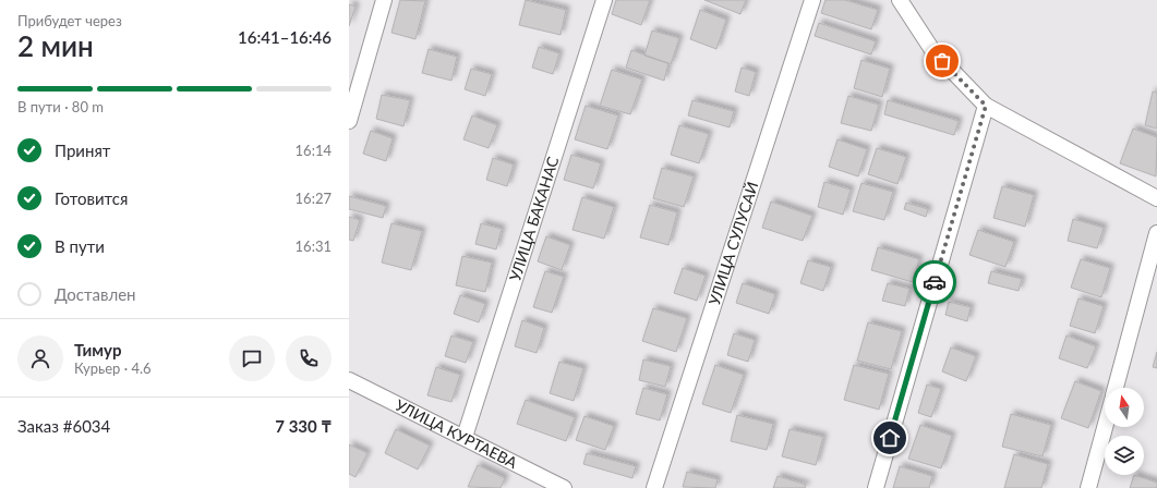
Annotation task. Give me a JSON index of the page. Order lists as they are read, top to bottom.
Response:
{
  "streets": {
    "street": ["УЛИЦА БАКАНАС", "УЛИЦА СУЛУСАЙ", "УЛИЦА КУРТАЕВА"]
  },
  "crossings": [
    ["УЛИЦА БАКАНАС", "УЛИЦА КУРТАЕВА"]
  ],
  "north": "top",
  "page": {
    "heading": ["2 мин", "Прибудет через", "16:41–16:46"],
    "panel": [
      "Тимур",
      "Курьер · 4.6",
      "Заказ #6034",
      "7 330 ₸"
    ],
    "bar": "В пути · 80 m",
    "list": [
      ["Принят", "16:14"],
      ["Готовится", "16:27"],
      ["В пути", "16:31"],
      "Доставлен"
    ]
  }
}
